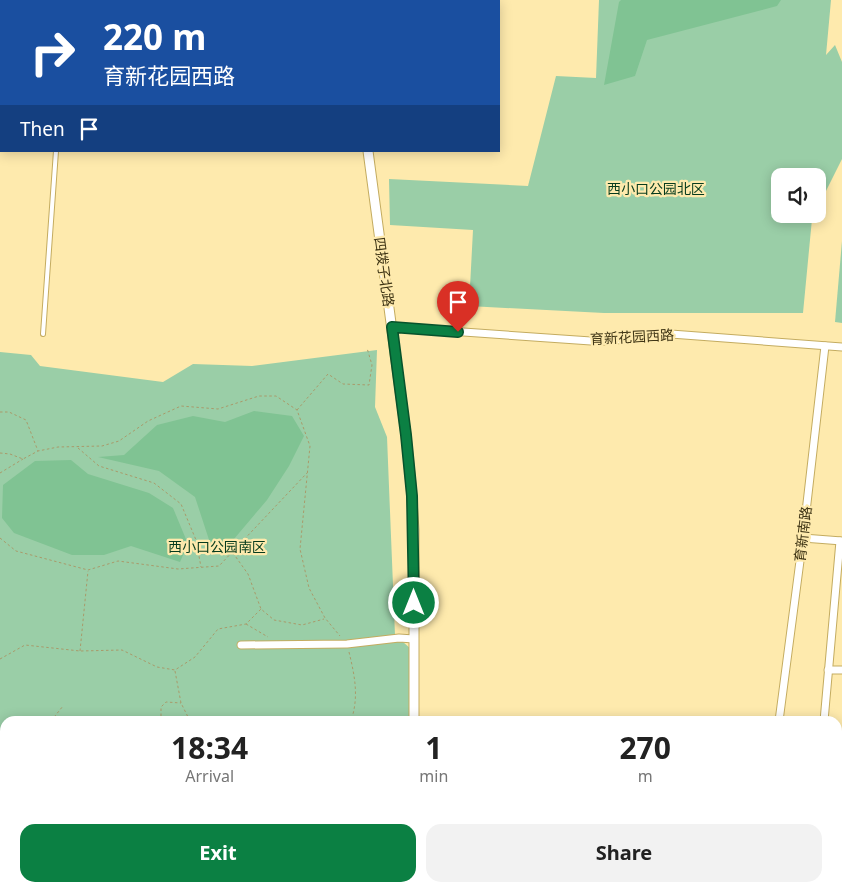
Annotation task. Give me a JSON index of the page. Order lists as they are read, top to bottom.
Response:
{
  "streets": {
    "street": ["四拨子北路", "育新花园西路", "育新南路"]
  },
  "crossings": [
    ["四拨子北路", "育新花园西路"],
    ["育新花园西路", "育新南路"]
  ],
  "parks": ["西小口公园北区", "西小口公园南区"],
  "page": {
    "turn": ["220 m", "育新花园西路"],
    "then": "Then",
    "eta": [
      "18:34",
      "Arrival",
      "1",
      "min",
      "270",
      "m"
    ],
    "buttons": ["Exit", "Share"]
  }
}
